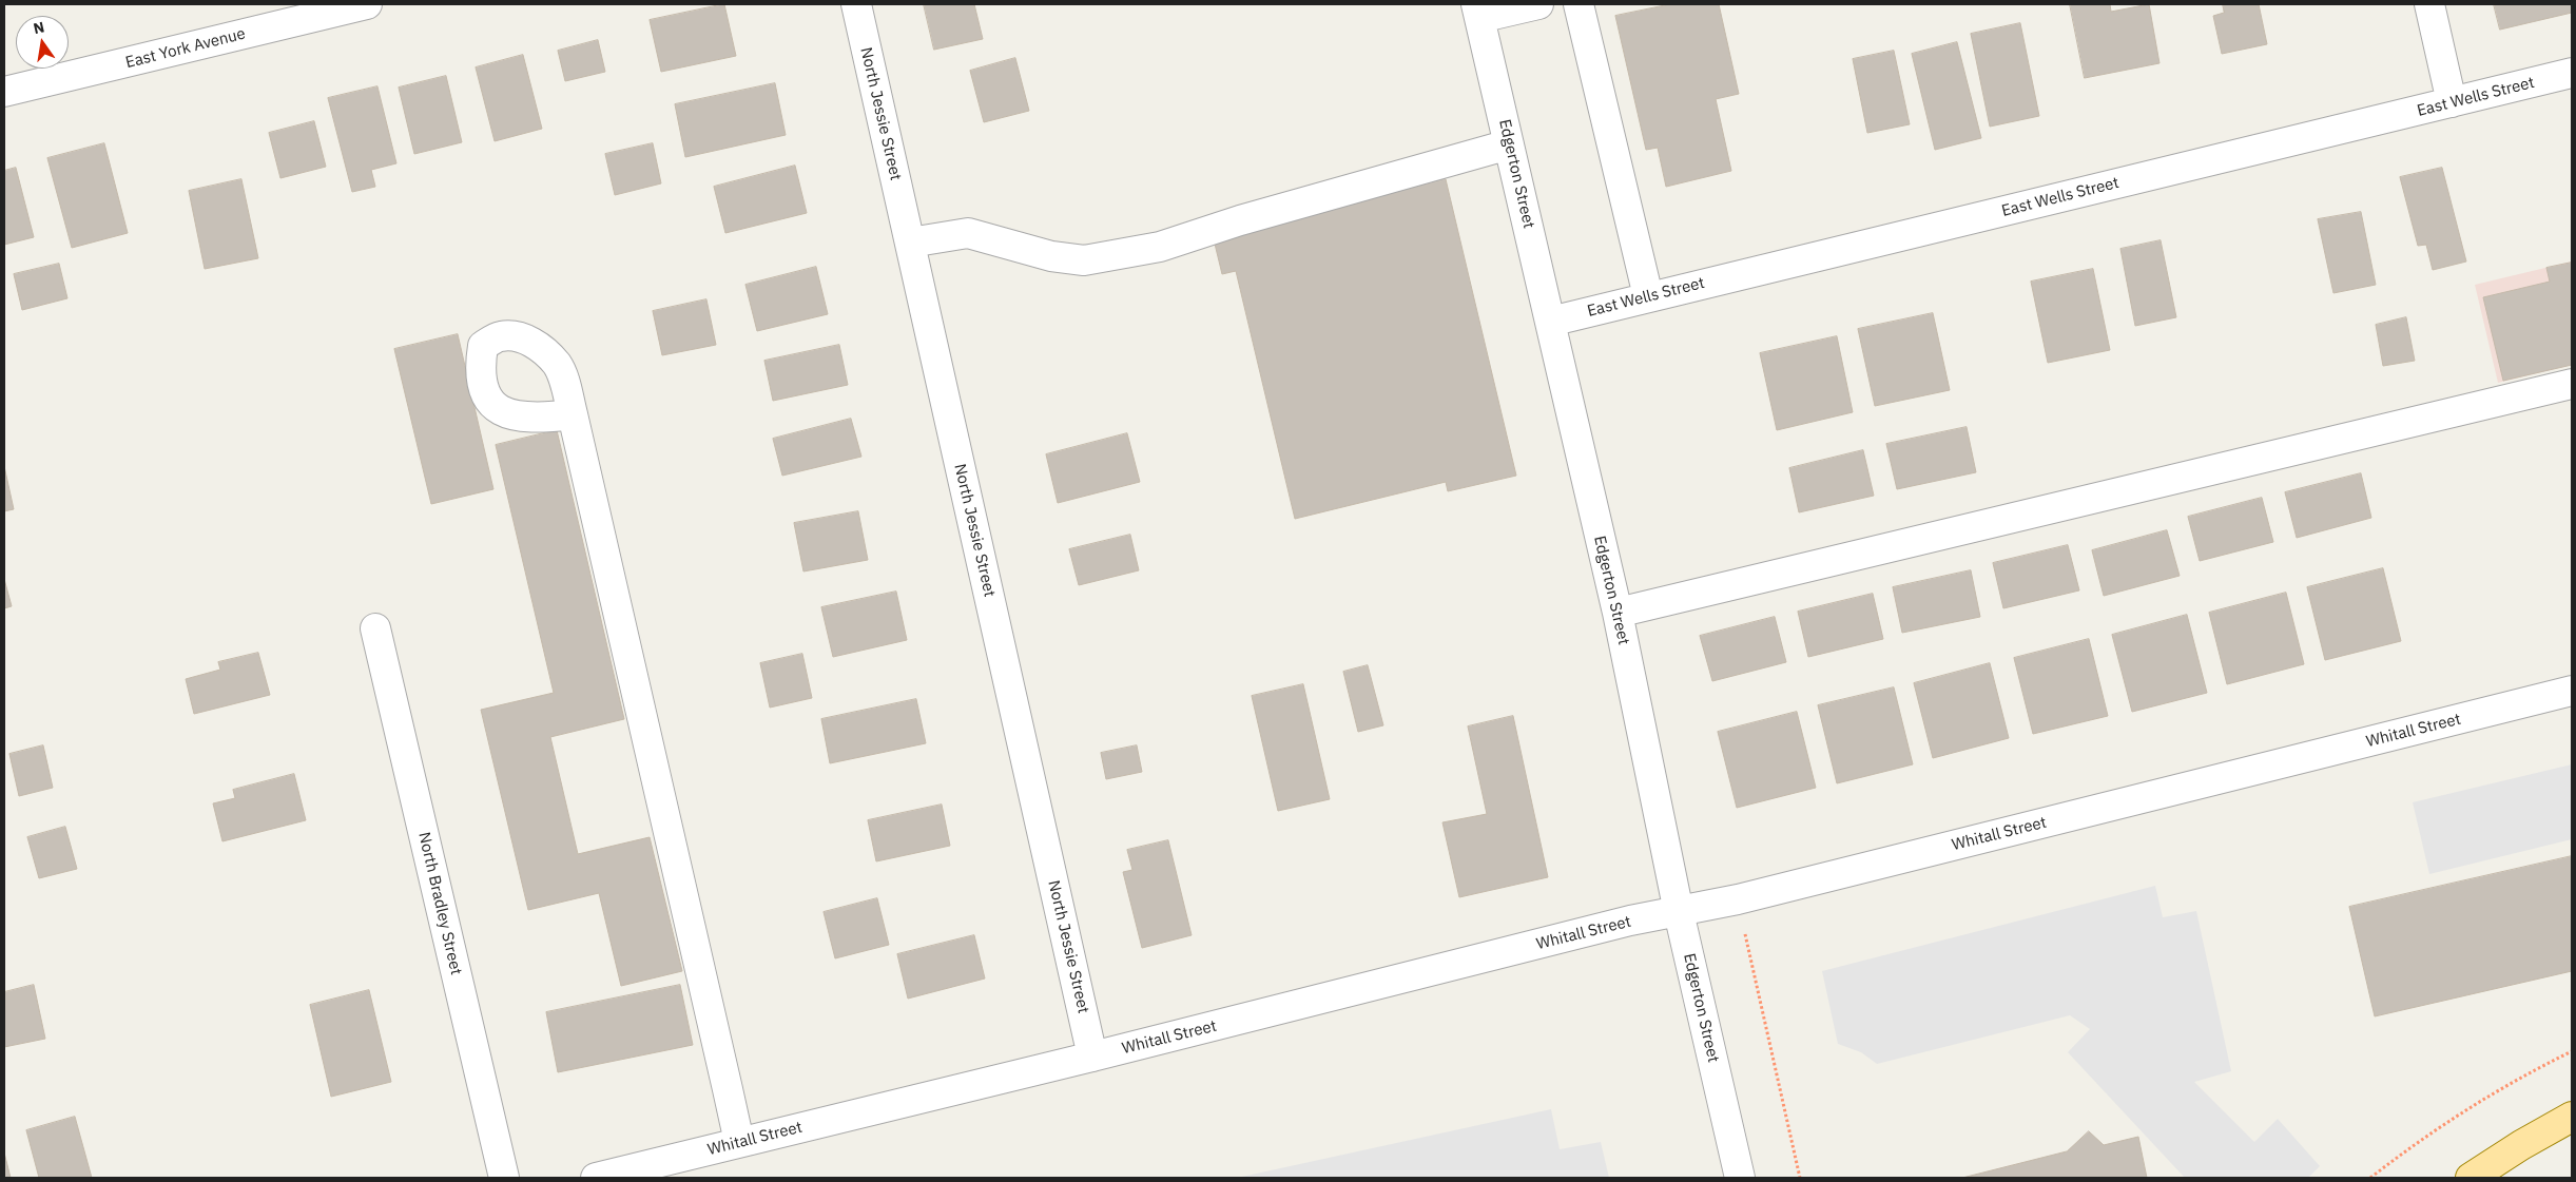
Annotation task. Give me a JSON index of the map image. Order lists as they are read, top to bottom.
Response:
{
  "streets": {
    "street": [
      "East York Avenue",
      "East Wells Street",
      "North Jessie Street",
      "Edgerton Street",
      "Whitall Street",
      "North Bradley Street"
    ]
  },
  "crossings": [
    ["East Wells Street", "Edgerton Street"],
    ["North Jessie Street", "Whitall Street"],
    ["Edgerton Street", "Whitall Street"]
  ],
  "north": "top"
}
